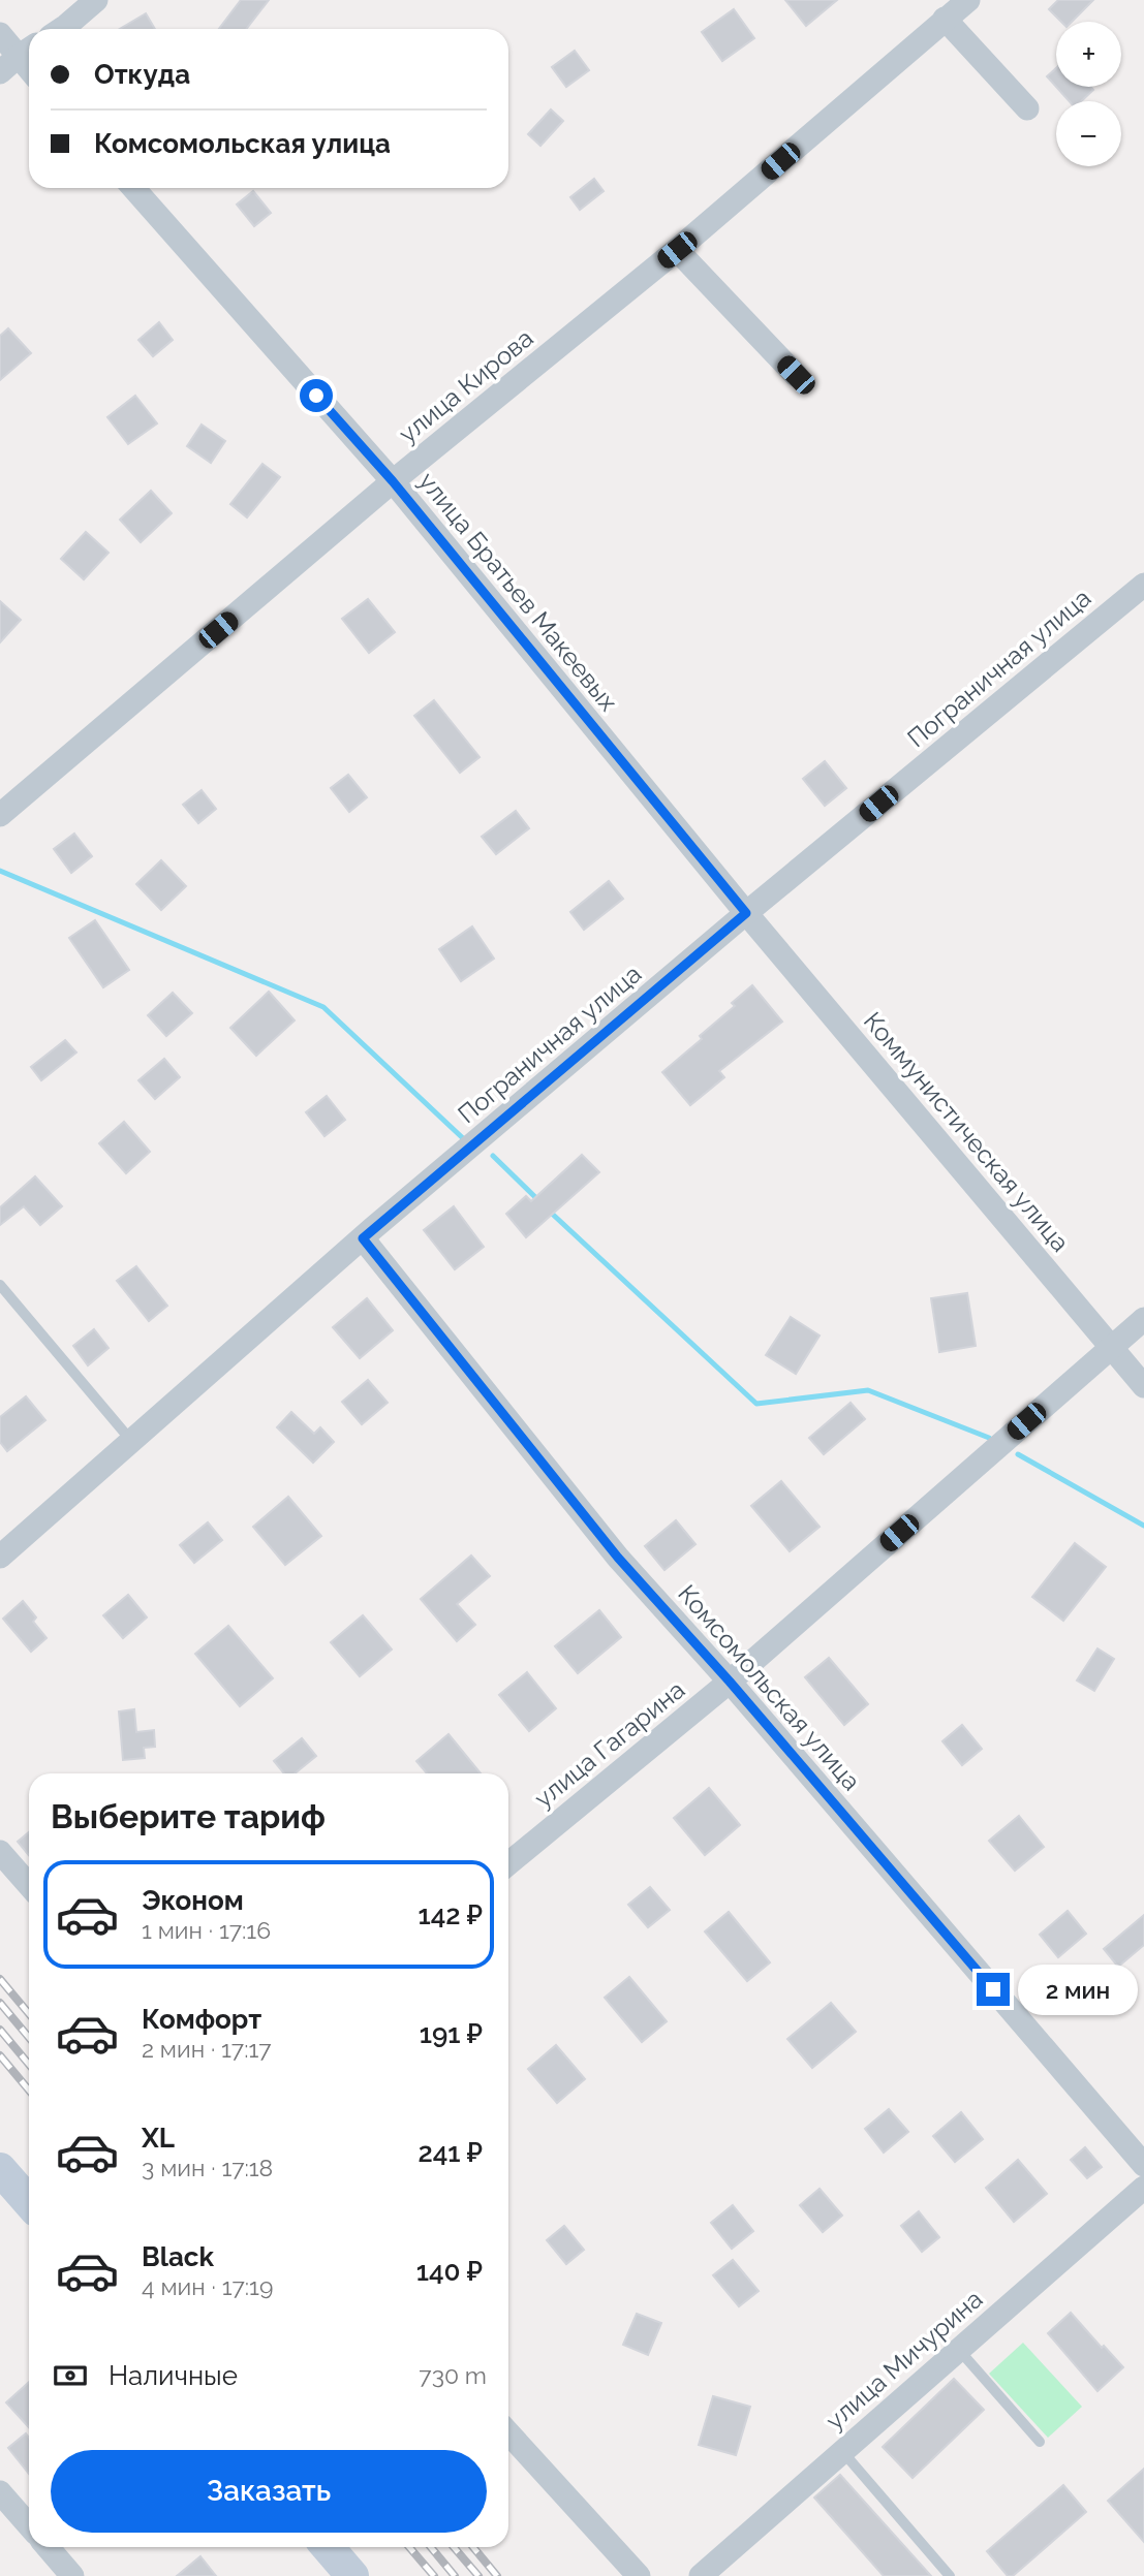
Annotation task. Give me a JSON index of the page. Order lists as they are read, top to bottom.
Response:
{
  "streets": {
    "street": [
      "улица Кирова",
      "улица Братьев Макеевых",
      "Пограничная улица",
      "Коммунистическая улица",
      "Комсомольская улица",
      "улица Гагарина",
      "улица Мичурина"
    ]
  },
  "crossings": [
    ["улица Кирова", "улица Братьев Макеевых"],
    ["улица Братьев Макеевых", "Пограничная улица"],
    ["улица Братьев Макеевых", "Коммунистическая улица"],
    ["Пограничная улица", "Коммунистическая улица"],
    ["Пограничная улица", "Комсомольская улица"],
    ["Коммунистическая улица", "улица Гагарина"],
    ["Комсомольская улица", "улица Гагарина"]
  ],
  "page": {
    "map_buttons": ["+", "−"],
    "banner": ["Откуда", "Комсомольская улица"],
    "heading": "Выберите тариф",
    "list": [
      {
        "name": "Эконом",
        "note": "1 мин · 17:16",
        "value": "142 ₽"
      },
      {
        "name": "Комфорт",
        "note": "2 мин · 17:17",
        "value": "191 ₽"
      },
      {
        "name": "XL",
        "note": "3 мин · 17:18",
        "value": "241 ₽"
      },
      {
        "name": "Black",
        "note": "4 мин · 17:19",
        "value": "140 ₽"
      }
    ],
    "bubble": "2 мин",
    "pay": ["Наличные", "730 m"],
    "buttons": "Заказать"
  }
}
